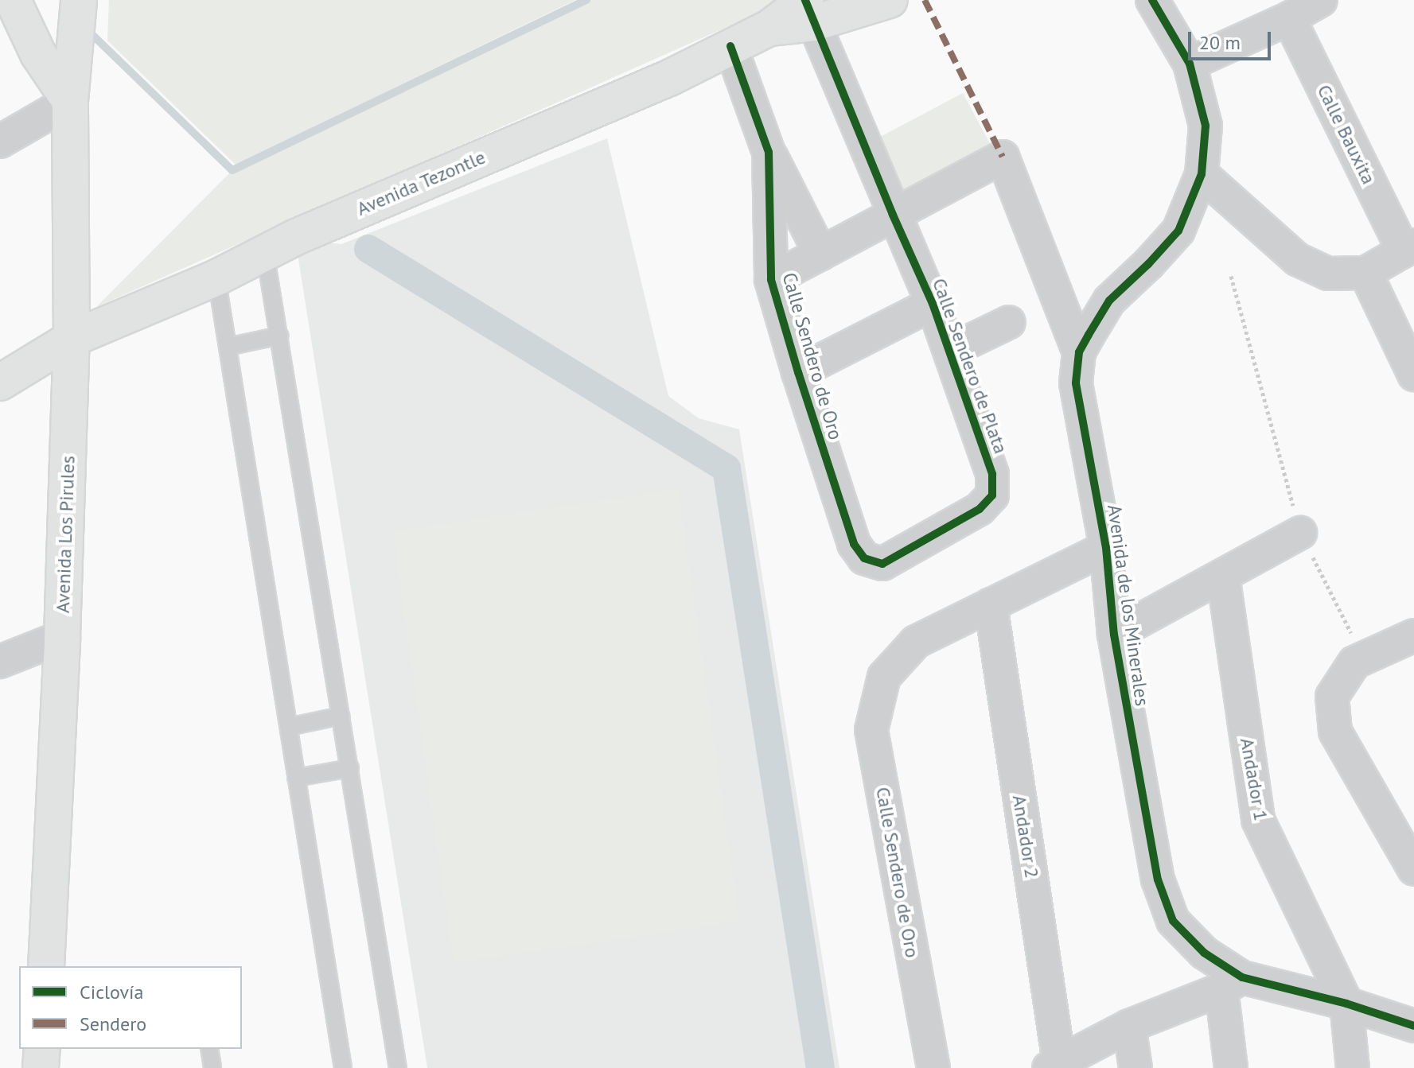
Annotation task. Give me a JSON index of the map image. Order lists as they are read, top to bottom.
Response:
{
  "streets": {
    "street": [
      "Calle Bauxita",
      "Avenida Tezontle",
      "Calle Sendero de Oro",
      "Calle Sendero de Plata",
      "Avenida Los Pirules",
      "Avenida de los Minerales",
      "Andador 1",
      "Andador 2"
    ]
  },
  "crossings": [
    ["Avenida Tezontle", "Calle Sendero de Oro"],
    ["Avenida Tezontle", "Calle Sendero de Plata"],
    ["Avenida Tezontle", "Avenida Los Pirules"],
    ["Calle Sendero de Oro", "Calle Sendero de Plata"],
    ["Calle Sendero de Oro", "Andador 2"],
    ["Avenida de los Minerales", "Andador 1"]
  ],
  "legend": ["Ciclovía", "Sendero"],
  "scale_bar": "20 m"
}
